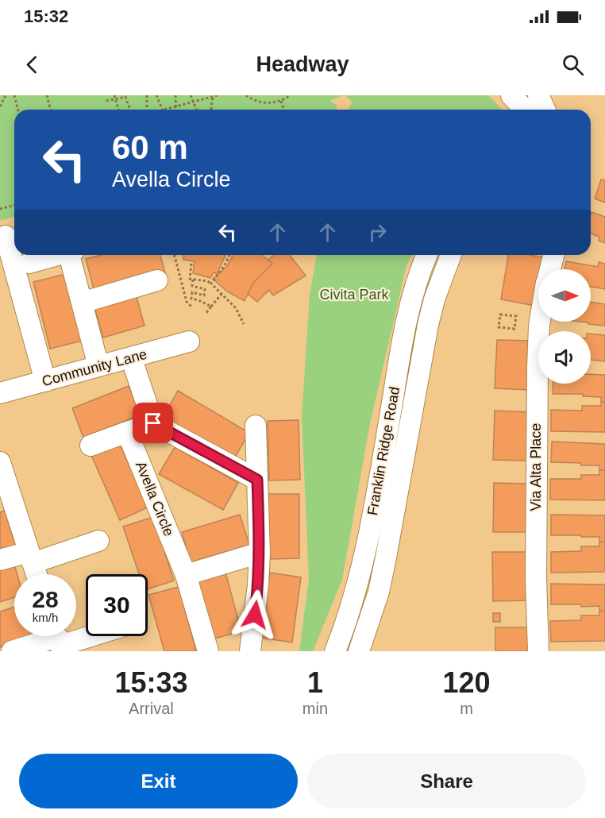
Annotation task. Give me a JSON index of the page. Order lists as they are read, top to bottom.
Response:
{
  "streets": {
    "street": [
      "Community Lane",
      "Franklin Ridge Road",
      "Via Alta Place",
      "Avella Circle"
    ]
  },
  "parks": ["Civita Park"],
  "north": "right",
  "page": {
    "status": "15:32",
    "header": "Headway",
    "turn": ["60 m", "Avella Circle"],
    "speed": "28 km/h",
    "limit": "30",
    "eta": [
      "15:33",
      "Arrival",
      "1",
      "min",
      "120",
      "m"
    ],
    "buttons": ["Exit", "Share"]
  }
}
